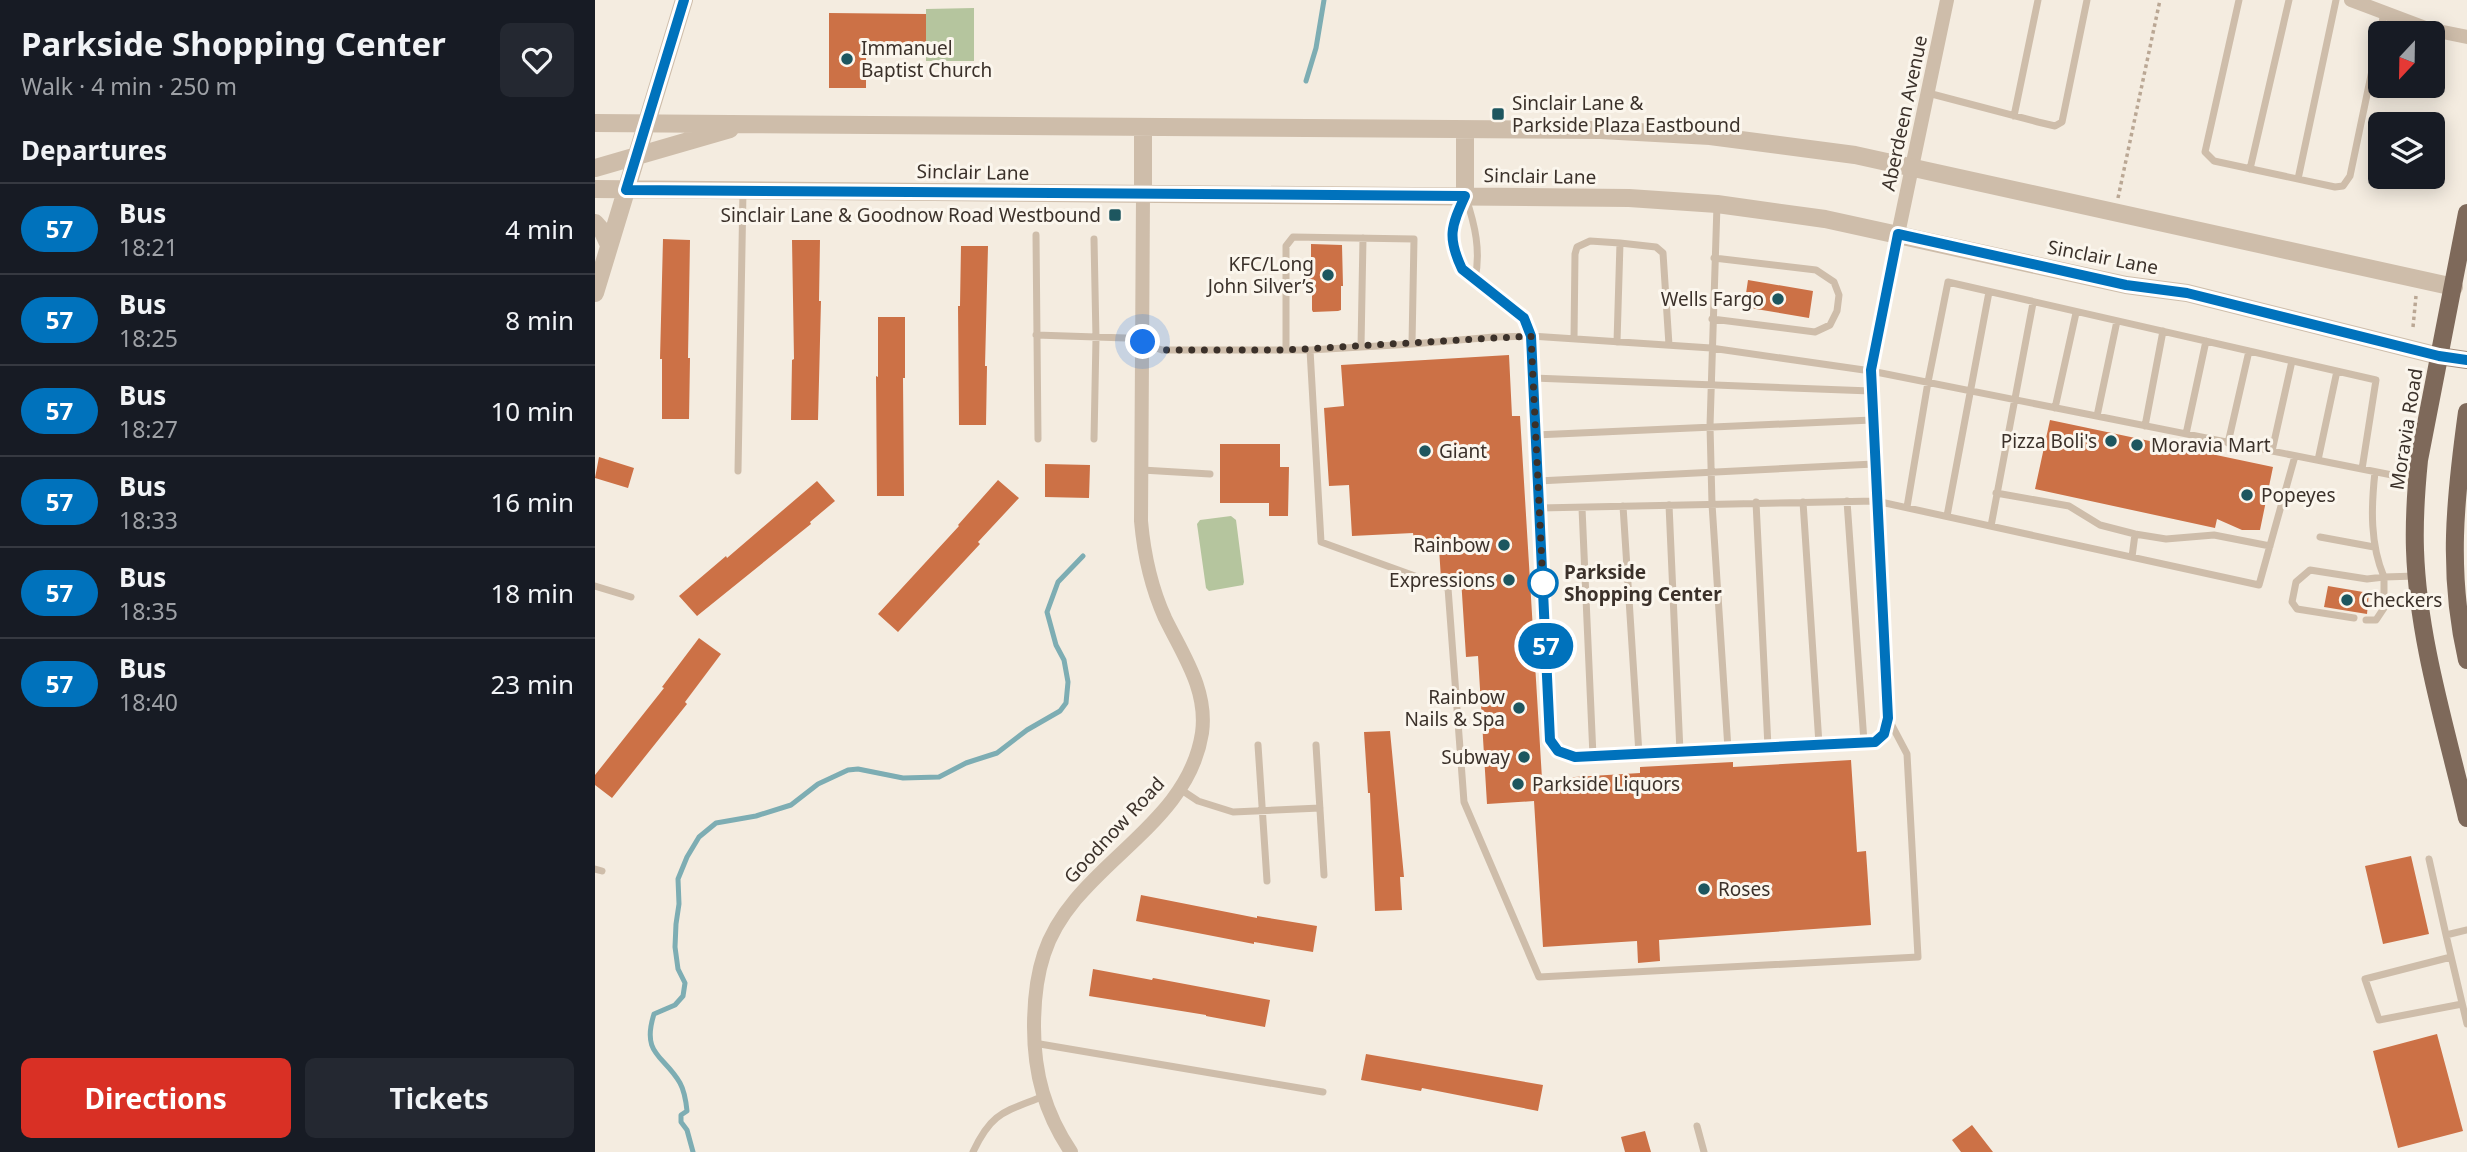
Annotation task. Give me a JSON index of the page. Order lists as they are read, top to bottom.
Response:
{
  "streets": {
    "main road": ["Sinclair Lane", "Moravia Road"],
    "street": ["Aberdeen Avenue", "Goodnow Road"]
  },
  "crossings": [
    ["Aberdeen Avenue", "Sinclair Lane"],
    ["Sinclair Lane", "Moravia Road"],
    ["Sinclair Lane", "Goodnow Road"]
  ],
  "places": {
    "other": [
      "Immanuel Baptist Church",
      "KFC/Long John Silver’s",
      "Wells Fargo",
      "Pizza Boli's",
      "Moravia Mart",
      "Giant",
      "Popeyes",
      "Rainbow",
      "Expressions",
      "Parkside Shopping Center",
      "Checkers",
      "Rainbow Nails & Spa",
      "Subway",
      "Parkside Liquors",
      "Roses"
    ],
    "transit": ["Sinclair Lane & Parkside Plaza Eastbound", "Sinclair Lane & Goodnow Road Westbound"]
  },
  "lines": ["bus line 57"],
  "north": "bottom",
  "page": {
    "heading": [
      ["Parkside Shopping Center", "Walk · 4 min · 250 m"],
      "Departures"
    ],
    "on_map": "57",
    "list": [
      {
        "mark": "57",
        "name": "Bus",
        "note": "18:21",
        "value": "4 min"
      },
      {
        "mark": "57",
        "name": "Bus",
        "note": "18:25",
        "value": "8 min"
      },
      {
        "mark": "57",
        "name": "Bus",
        "note": "18:27",
        "value": "10 min"
      },
      {
        "mark": "57",
        "name": "Bus",
        "note": "18:33",
        "value": "16 min"
      },
      {
        "mark": "57",
        "name": "Bus",
        "note": "18:35",
        "value": "18 min"
      },
      {
        "mark": "57",
        "name": "Bus",
        "note": "18:40",
        "value": "23 min"
      }
    ],
    "buttons": ["Directions", "Tickets"]
  }
}
